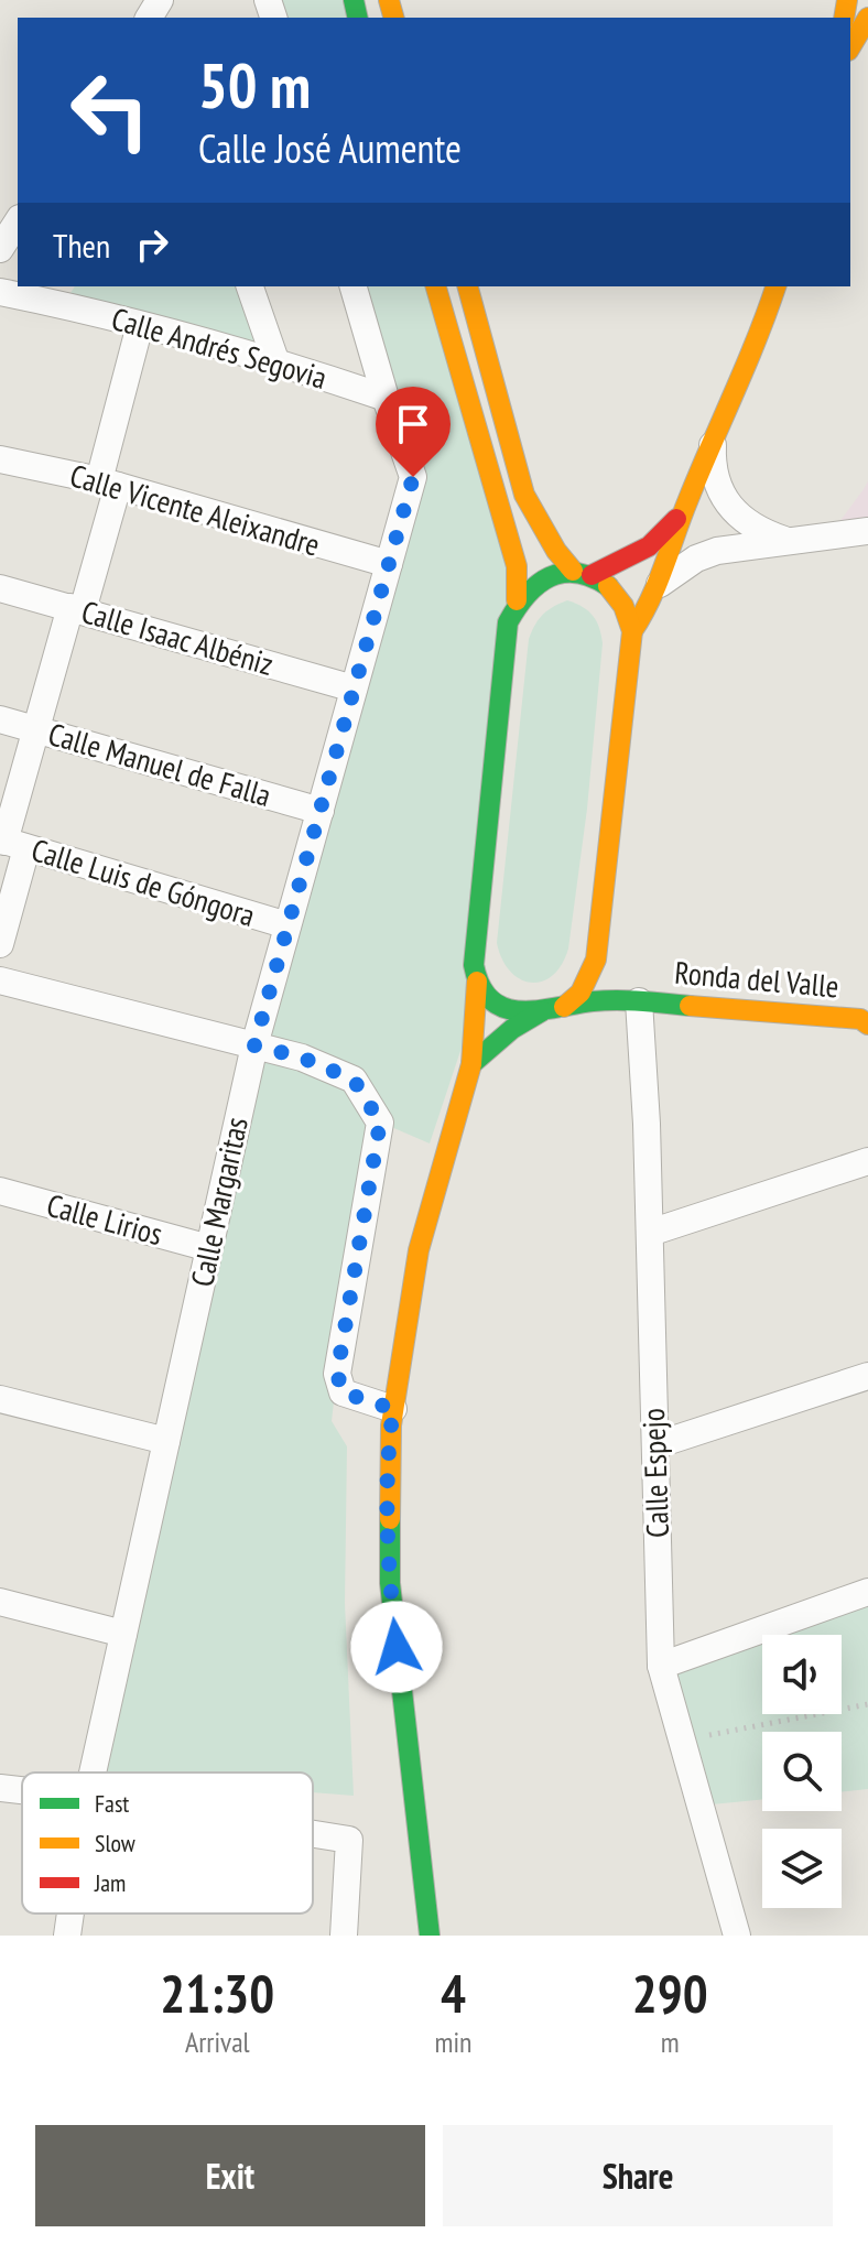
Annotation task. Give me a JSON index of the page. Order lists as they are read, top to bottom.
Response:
{
  "streets": {
    "street": [
      "Calle Andrés Segovia",
      "Calle Vicente Aleixandre",
      "Calle Isaac Albéniz",
      "Calle Manuel de Falla",
      "Calle Luis de Góngora",
      "Ronda del Valle",
      "Calle Margaritas",
      "Calle Lirios",
      "Calle Espejo"
    ]
  },
  "crossings": [
    ["Calle Andrés Segovia", "Calle Margaritas"],
    ["Calle Vicente Aleixandre", "Calle Margaritas"],
    ["Calle Isaac Albéniz", "Calle Margaritas"],
    ["Calle Manuel de Falla", "Calle Margaritas"],
    ["Calle Luis de Góngora", "Calle Margaritas"],
    ["Ronda del Valle", "Calle Espejo"],
    ["Calle Margaritas", "Calle Lirios"]
  ],
  "legend": ["Fast", "Slow", "Jam"],
  "page": {
    "turn": ["50 m", "Calle José Aumente"],
    "then": "Then",
    "eta": [
      "21:30",
      "Arrival",
      "4",
      "min",
      "290",
      "m"
    ],
    "buttons": ["Exit", "Share"]
  }
}
